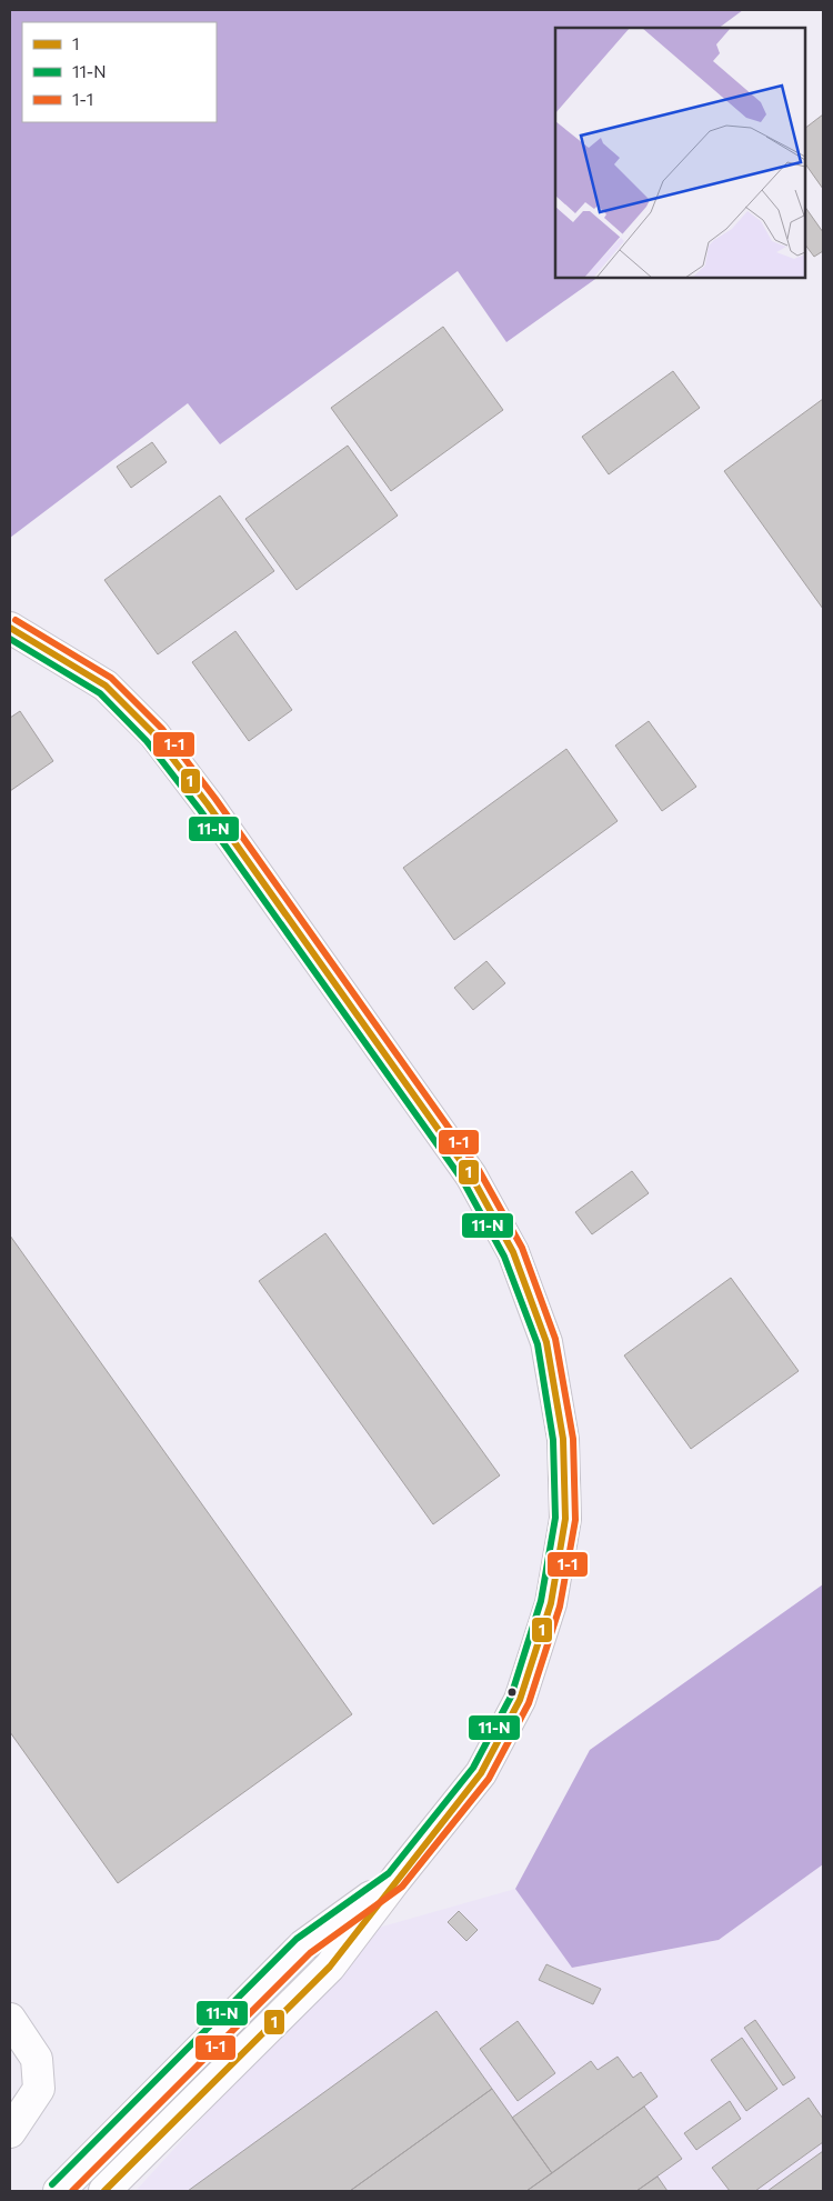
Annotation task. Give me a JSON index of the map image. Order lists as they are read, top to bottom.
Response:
{
  "lines": ["transit line 1-1", "transit line 1", "transit line 11-N"],
  "legend": ["1", "11-N", "1-1"]
}
